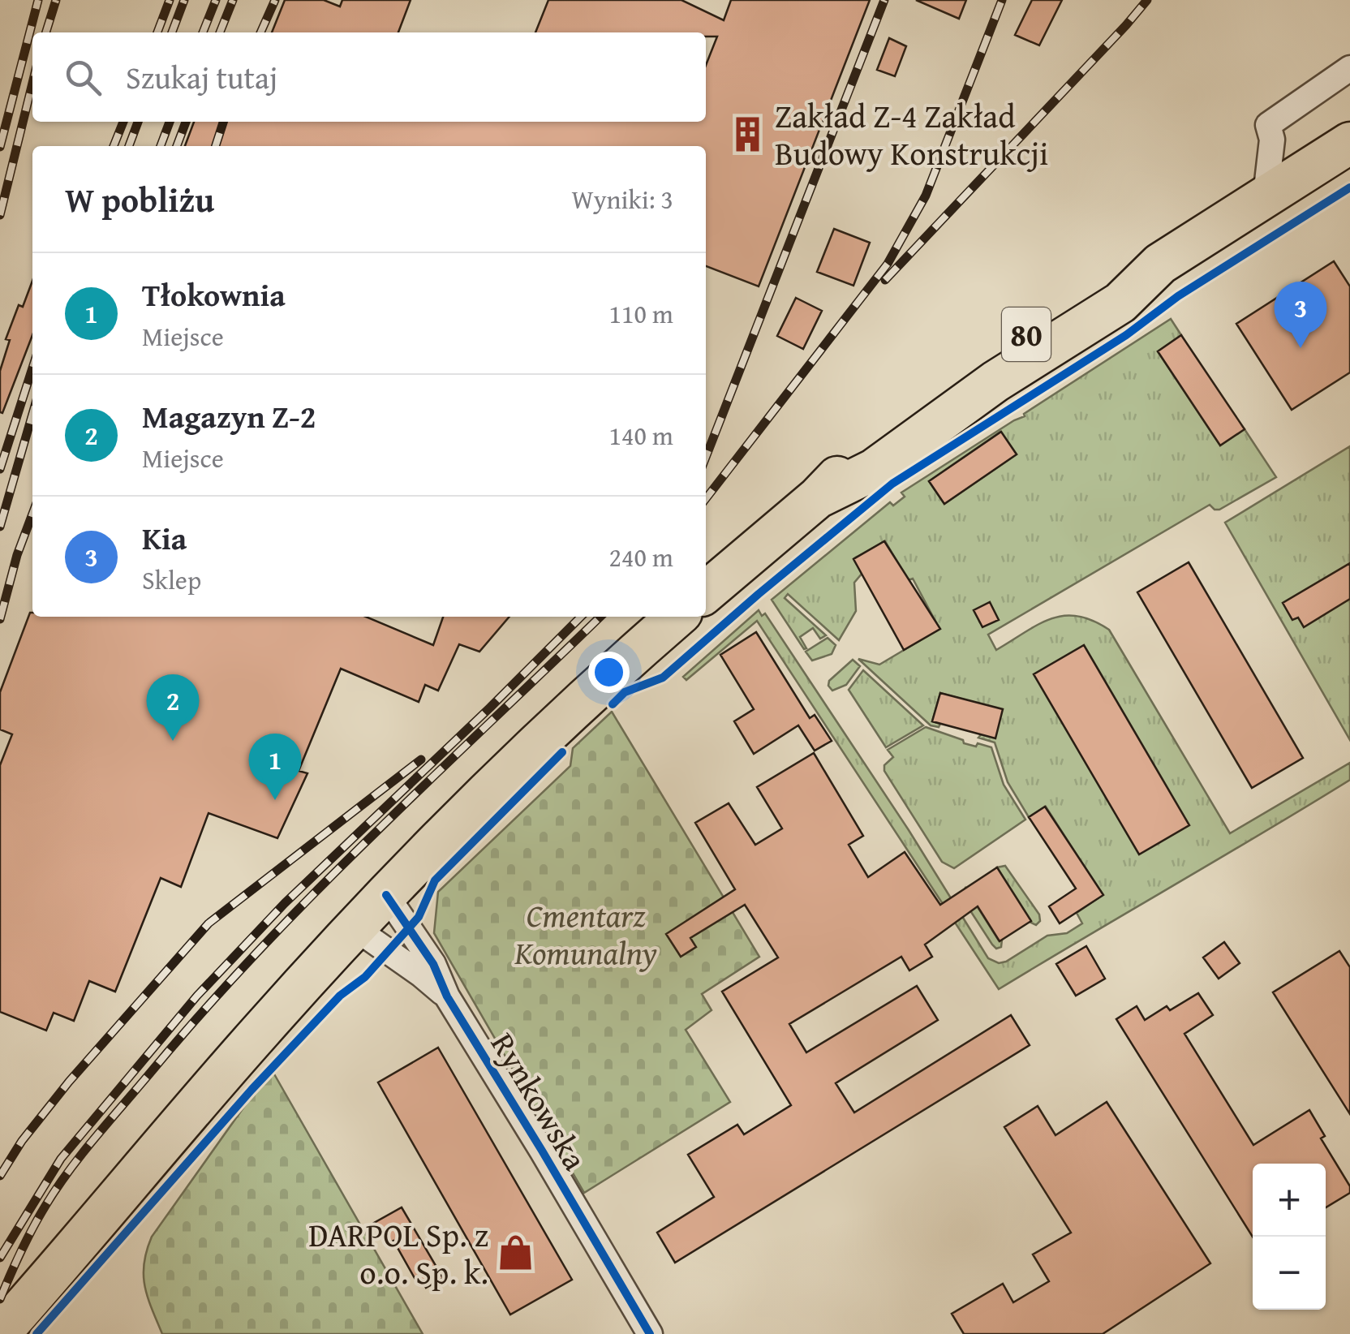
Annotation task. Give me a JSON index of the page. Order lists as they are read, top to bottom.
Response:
{
  "streets": {
    "main road": ["80"],
    "street": ["Rynkowska"]
  },
  "parks": ["Cmentarz Komunalny"],
  "places": {
    "building": ["Zakład Z-4 Zakład Budowy Konstrukcji"],
    "shop": ["DARPOL Sp. z o.o. Sp. k."]
  },
  "page": {
    "search": "Szukaj tutaj",
    "heading": ["W pobliżu", "Wyniki: 3"],
    "list": [
      {
        "mark": "1",
        "name": "Tłokownia",
        "note": "Miejsce",
        "value": "110 m"
      },
      {
        "mark": "2",
        "name": "Magazyn Z-2",
        "note": "Miejsce",
        "value": "140 m"
      },
      {
        "mark": "3",
        "name": "Kia",
        "note": "Sklep",
        "value": "240 m"
      }
    ],
    "pins": ["3", "2", "1"],
    "map_buttons": ["+", "−"]
  }
}
